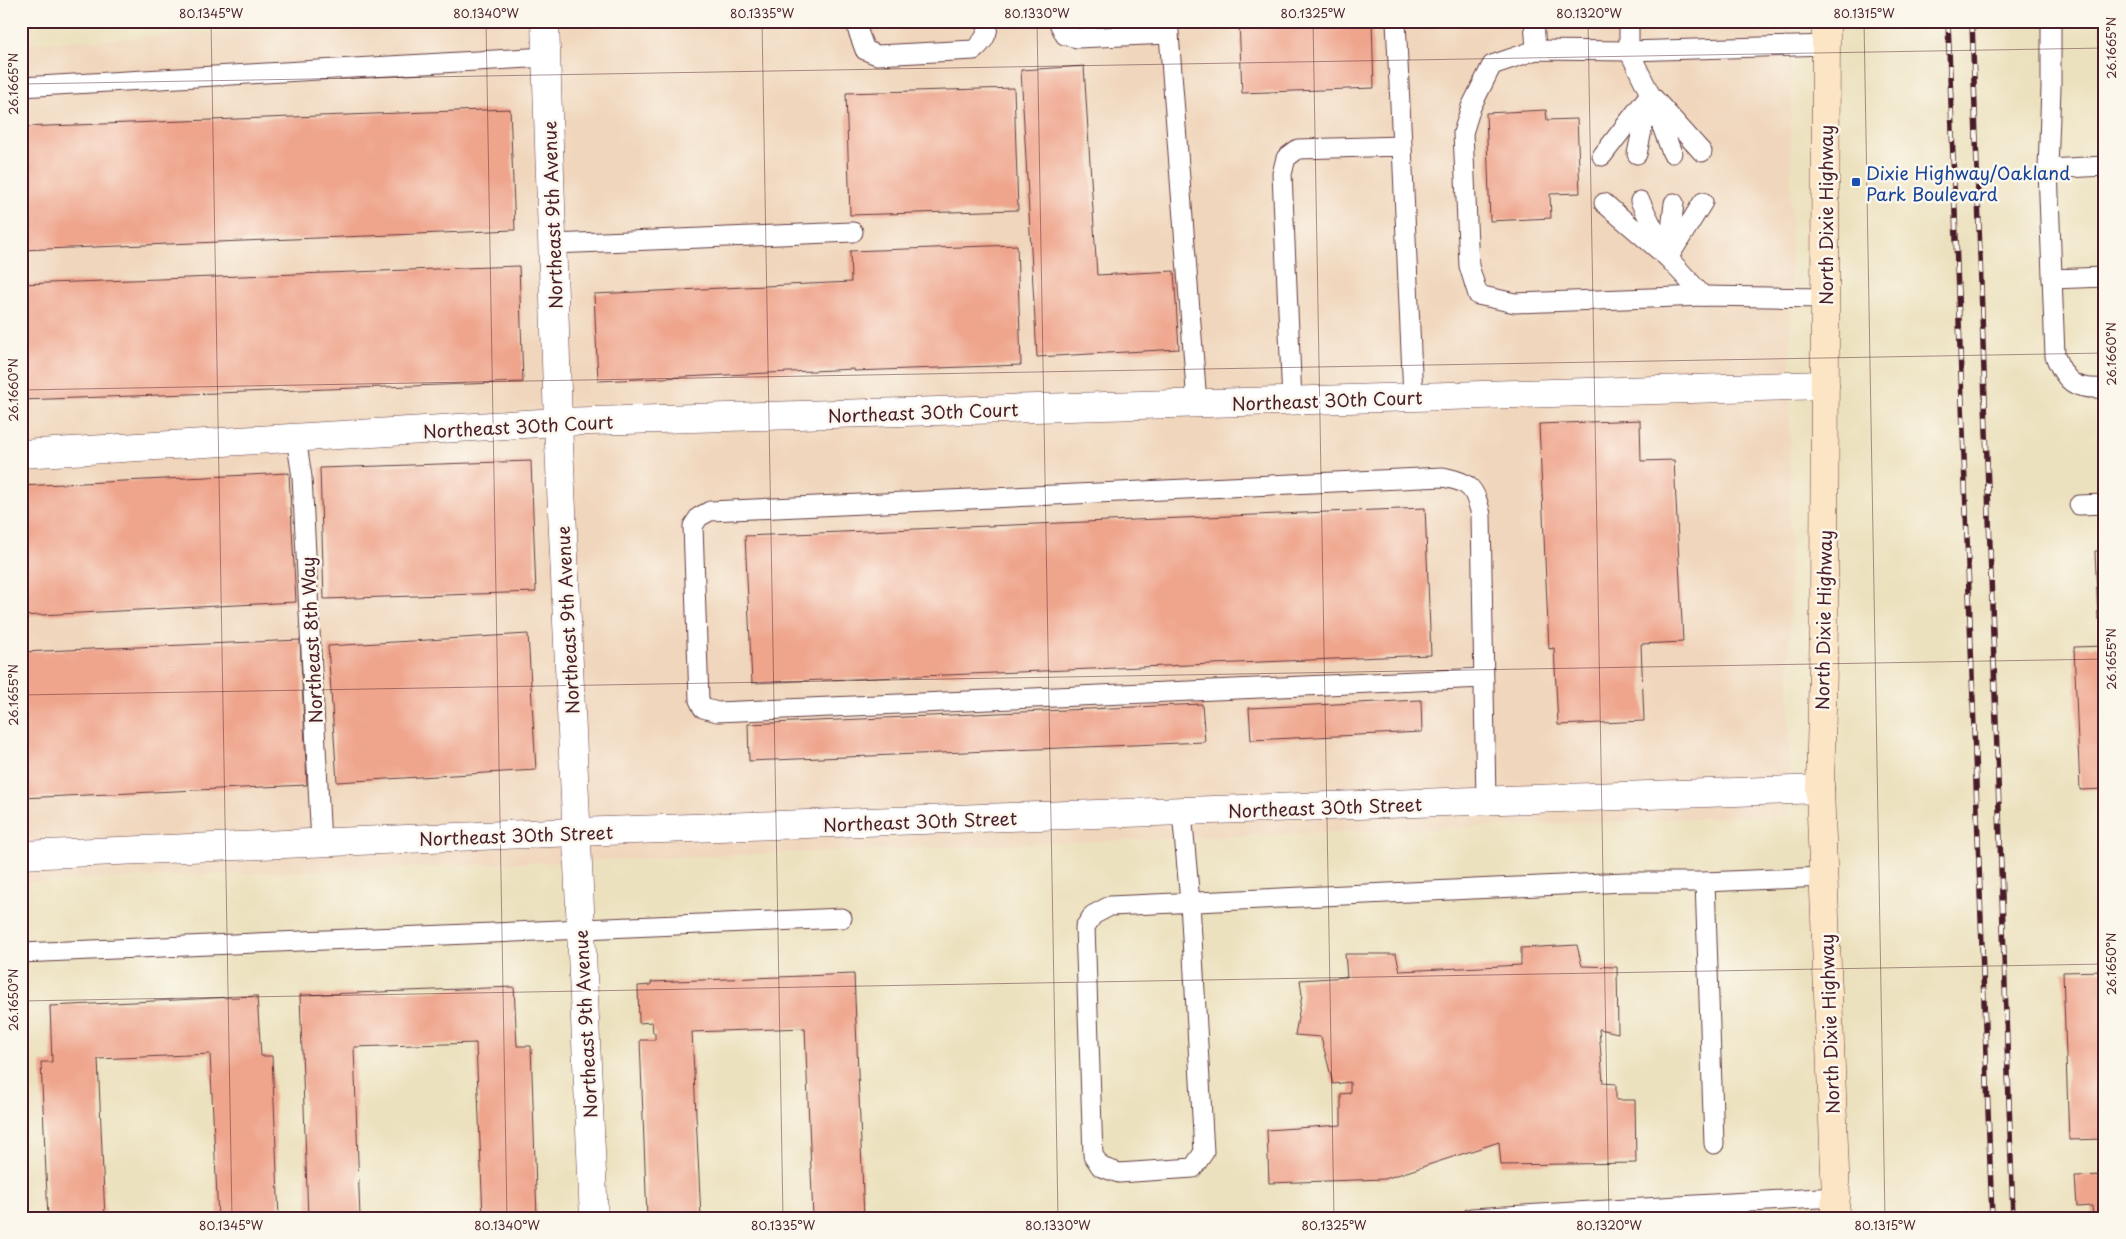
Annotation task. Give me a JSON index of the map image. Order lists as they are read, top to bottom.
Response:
{
  "streets": {
    "main road": ["North Dixie Highway"],
    "street": ["Northeast 9th Avenue", "Northeast 30th Court", "Northeast 30th Street"],
    "lane": ["Northeast 8th Way"]
  },
  "crossings": [
    ["Northeast 9th Avenue", "Northeast 30th Court"],
    ["Northeast 9th Avenue", "Northeast 30th Street"],
    ["North Dixie Highway", "Northeast 30th Court"],
    ["North Dixie Highway", "Northeast 30th Street"],
    ["Northeast 30th Court", "Northeast 8th Way"],
    ["Northeast 8th Way", "Northeast 30th Street"]
  ],
  "places": {
    "transit": ["Dixie Highway/Oakland Park Boulevard"]
  },
  "coordinates": [
    "80.1345°W",
    "80.1340°W",
    "80.1335°W",
    "80.1330°W",
    "80.1325°W",
    "80.1320°W",
    "80.1315°W",
    "26.1665°N",
    "26.1660°N",
    "26.1655°N",
    "26.1650°N"
  ]
}
